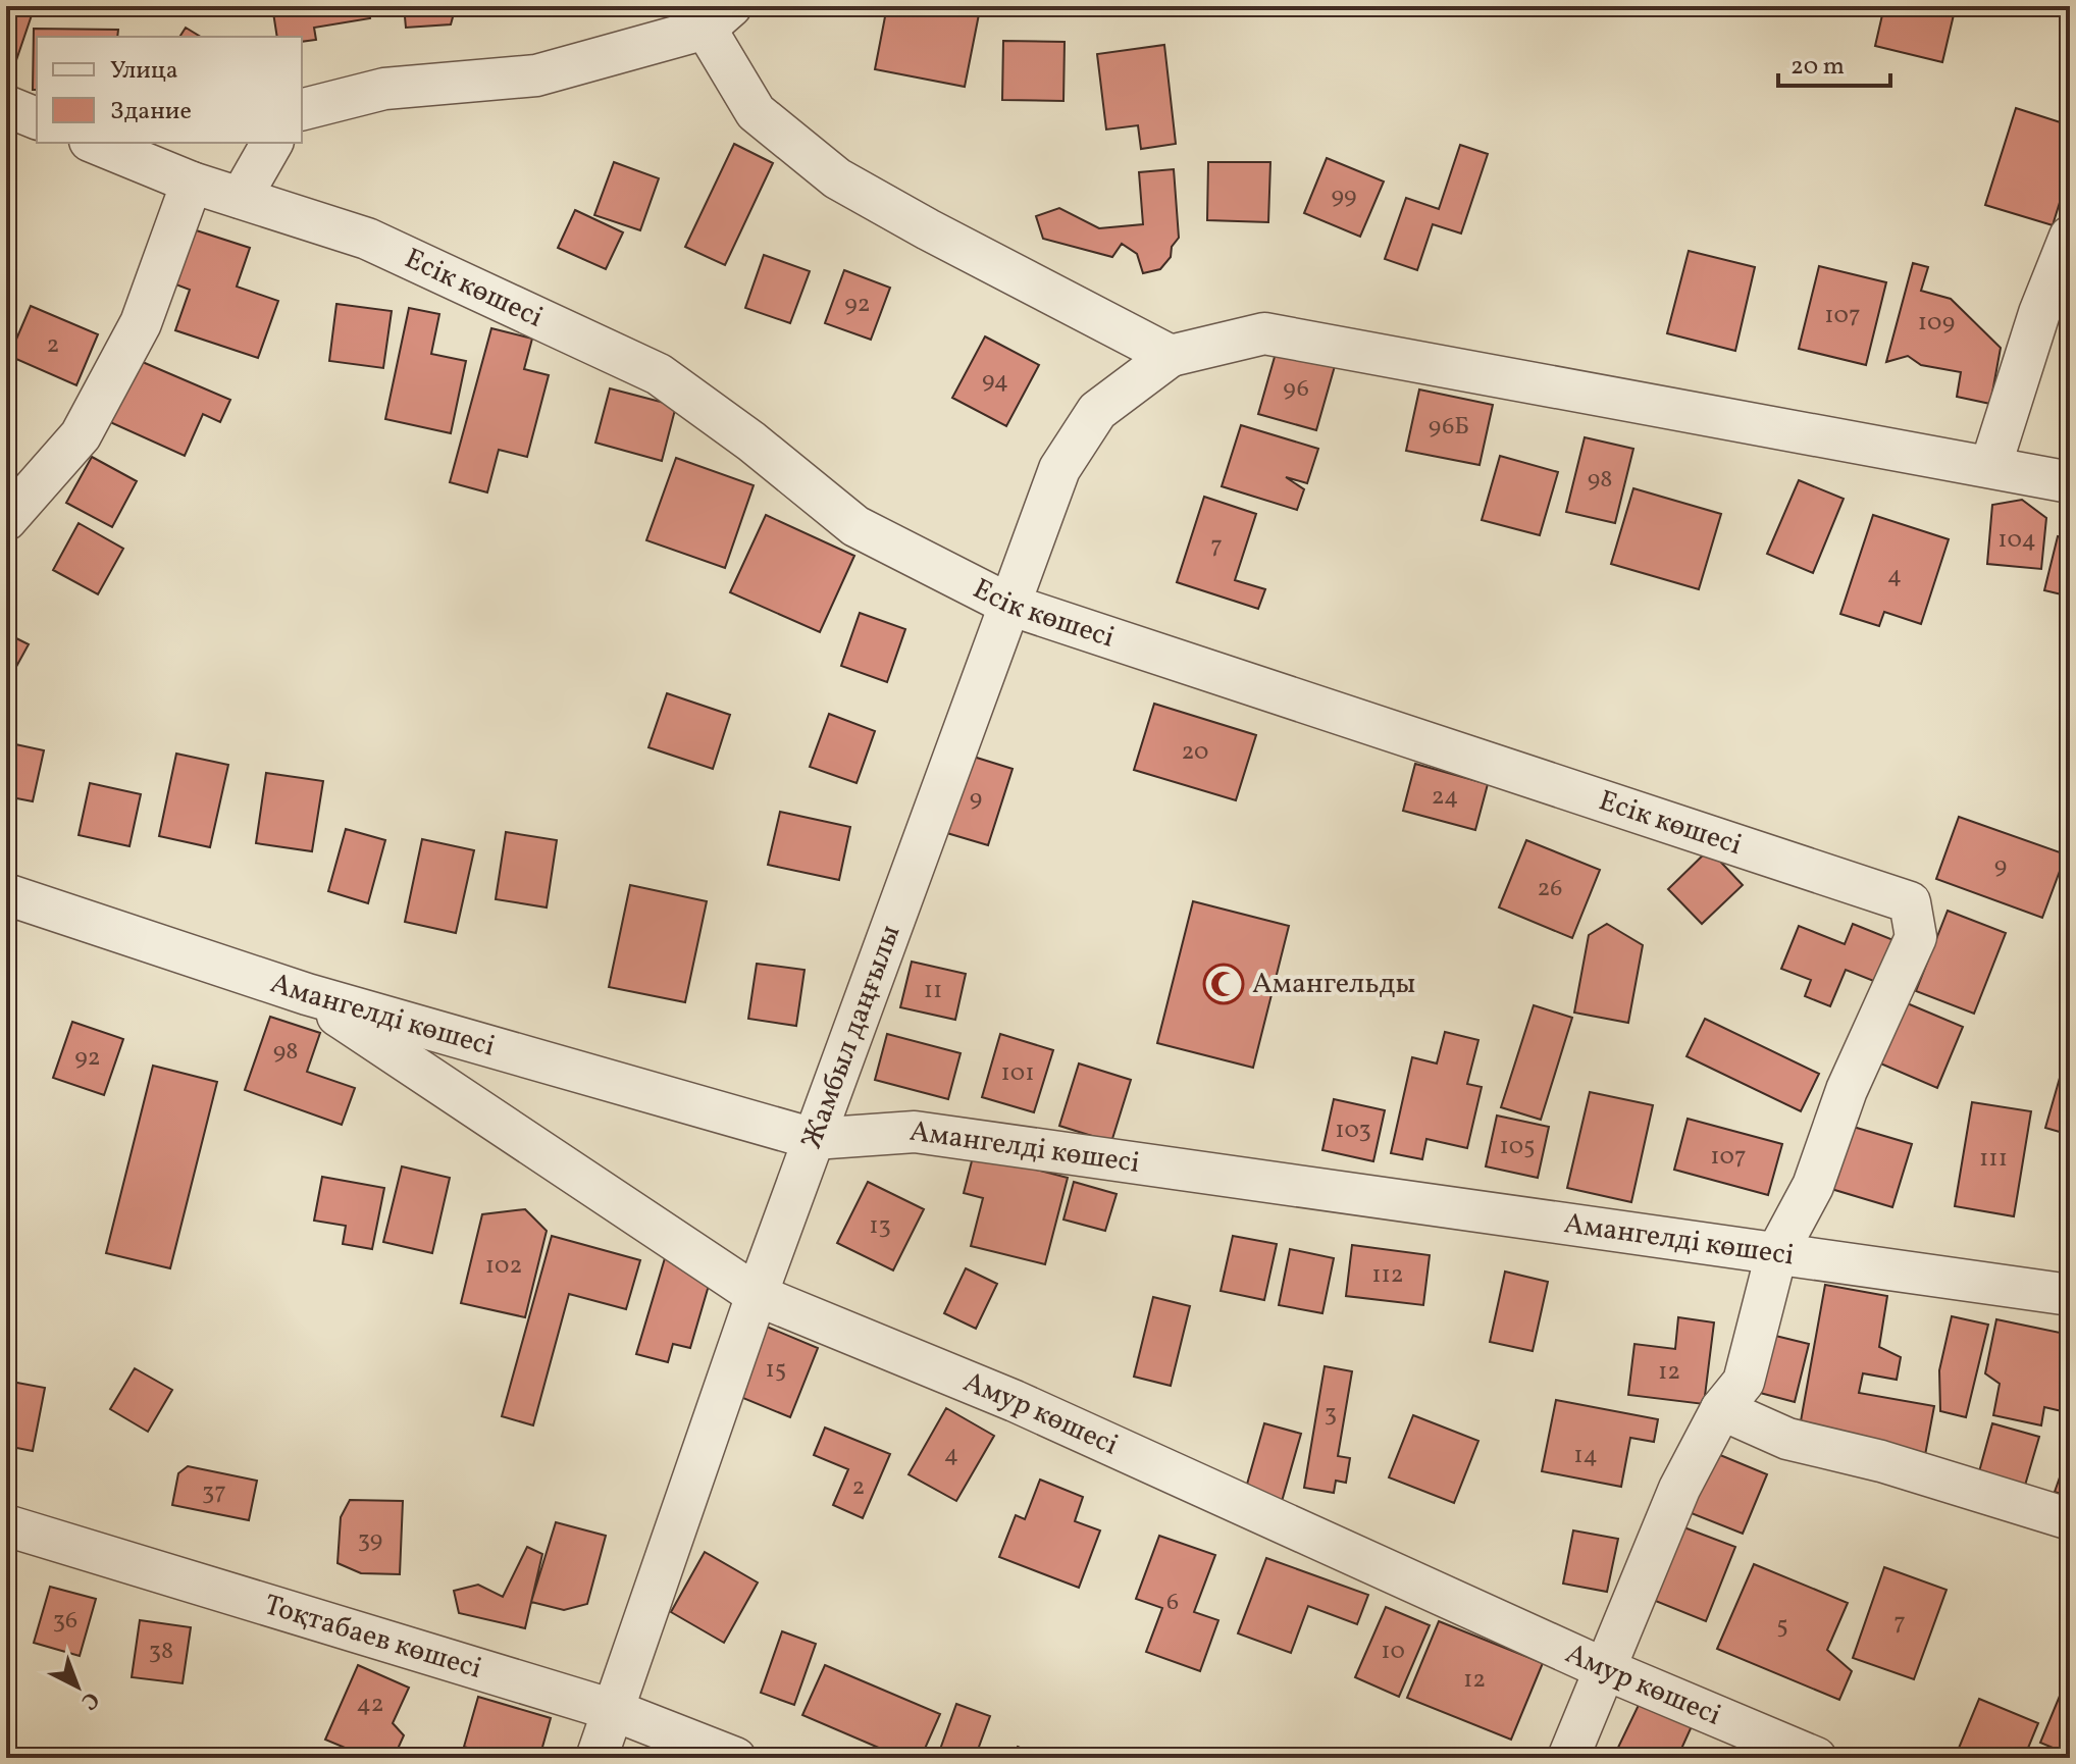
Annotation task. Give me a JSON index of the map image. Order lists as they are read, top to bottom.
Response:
{
  "streets": {
    "street": [
      "Есік көшесі",
      "Амангелді көшесі",
      "Жамбыл даңғылы",
      "Амур көшесі",
      "Тоқтабаев көшесі"
    ]
  },
  "crossings": [
    ["Есік көшесі", "Амангелді көшесі"],
    ["Есік көшесі", "Жамбыл даңғылы"],
    ["Амангелді көшесі", "Жамбыл даңғылы"],
    ["Амангелді көшесі", "Амур көшесі"],
    ["Жамбыл даңғылы", "Амур көшесі"],
    ["Жамбыл даңғылы", "Тоқтабаев көшесі"]
  ],
  "places": {
    "mosque": ["Амангельды"]
  },
  "house_numbers": [
    "99",
    "92",
    "107",
    "109",
    "2",
    "94",
    "96",
    "96Б",
    "98",
    "104",
    "7",
    "4",
    "20",
    "24",
    "9",
    "9",
    "26",
    "11",
    "98",
    "92",
    "101",
    "103",
    "105",
    "107",
    "111",
    "13",
    "102",
    "112",
    "15",
    "12",
    "3",
    "4",
    "14",
    "2",
    "37",
    "39",
    "6",
    "36",
    "7",
    "5",
    "38",
    "10",
    "12",
    "42"
  ],
  "legend": ["Улица", "Здание"],
  "scale_bar": "20 m",
  "north": "bottom right"
}
